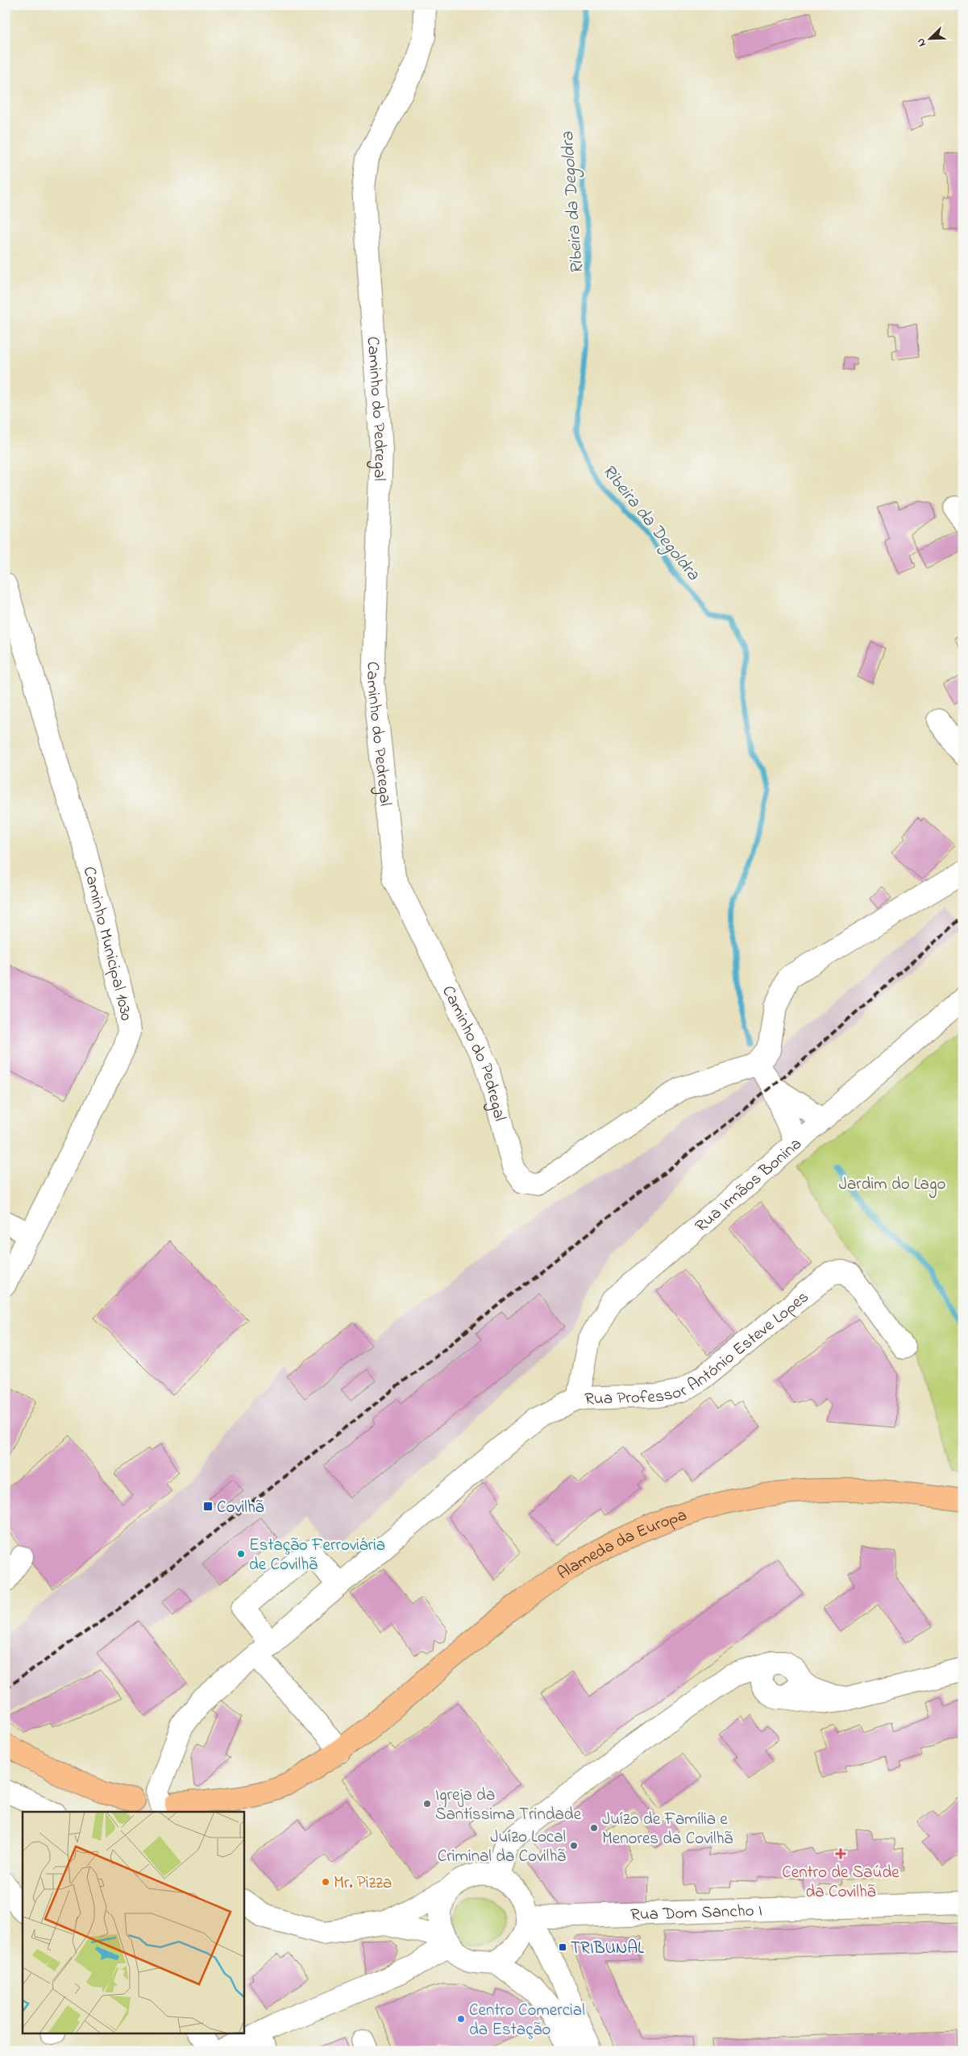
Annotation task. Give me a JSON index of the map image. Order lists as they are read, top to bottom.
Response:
{
  "streets": {
    "main road": ["Alameda da Europa"],
    "street": [
      "Caminho do Pedregal",
      "Caminho Municipal 1030",
      "Rua Irmãos Bonina",
      "Rua Professor António Esteve Lopes",
      "Rua Dom Sancho I"
    ]
  },
  "crossings": [
    ["Rua Irmãos Bonina", "Rua Professor António Esteve Lopes"],
    ["Rua Professor António Esteve Lopes", "Alameda da Europa"]
  ],
  "water": ["Ribeira da Degoldra"],
  "parks": ["Jardim do Lago"],
  "places": {
    "transit": ["Covilhã", "TRIBUNAL"],
    "other": [
      "Estação Ferroviária de Covilhã",
      "Igreja da Santíssima Trindade",
      "Juízo de Família e Menores da Covilhã",
      "Juízo Local Criminal da Covilhã",
      "Mr. Pizza",
      "Centro Comercial da Estação"
    ],
    "health": ["Centro de Saúde da Covilhã"]
  },
  "north": "bottom left"
}
